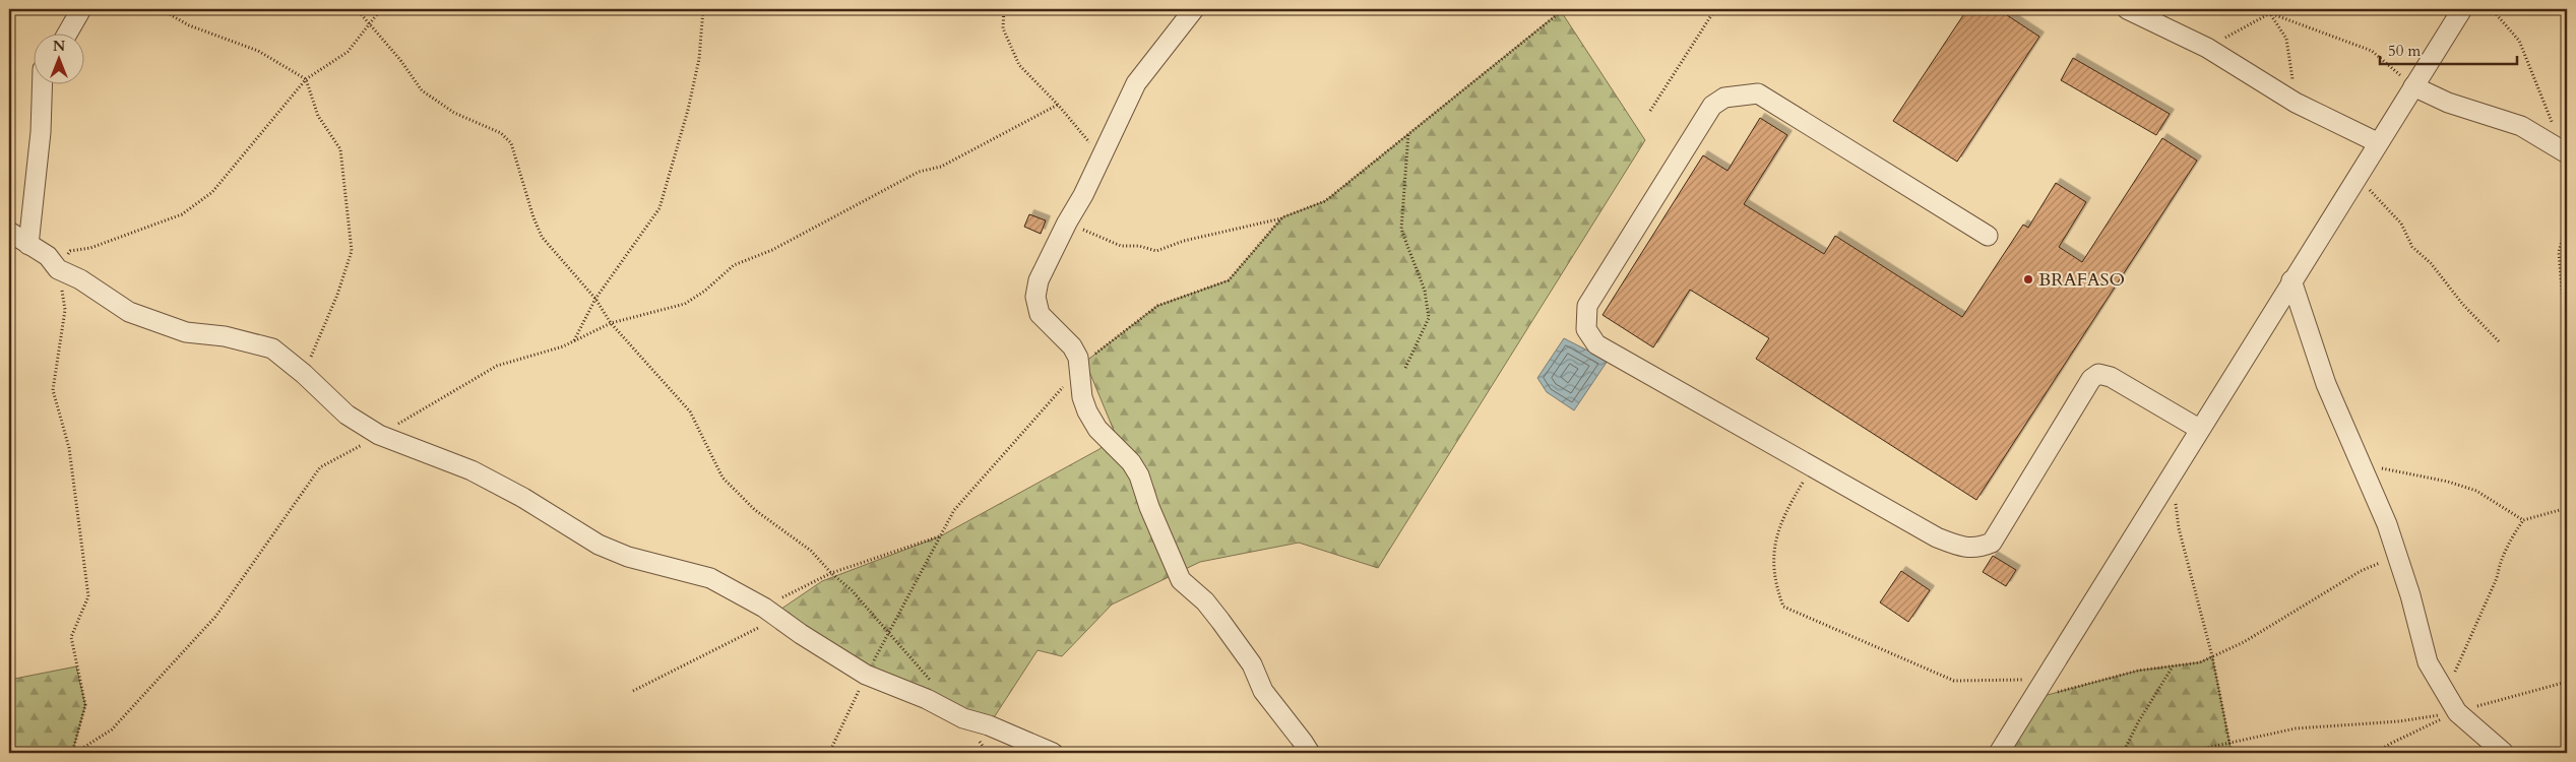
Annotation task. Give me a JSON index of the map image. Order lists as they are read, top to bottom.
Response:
{
  "places": ["BRAFASO"],
  "scale_bar": "50 m",
  "north": "top"
}
